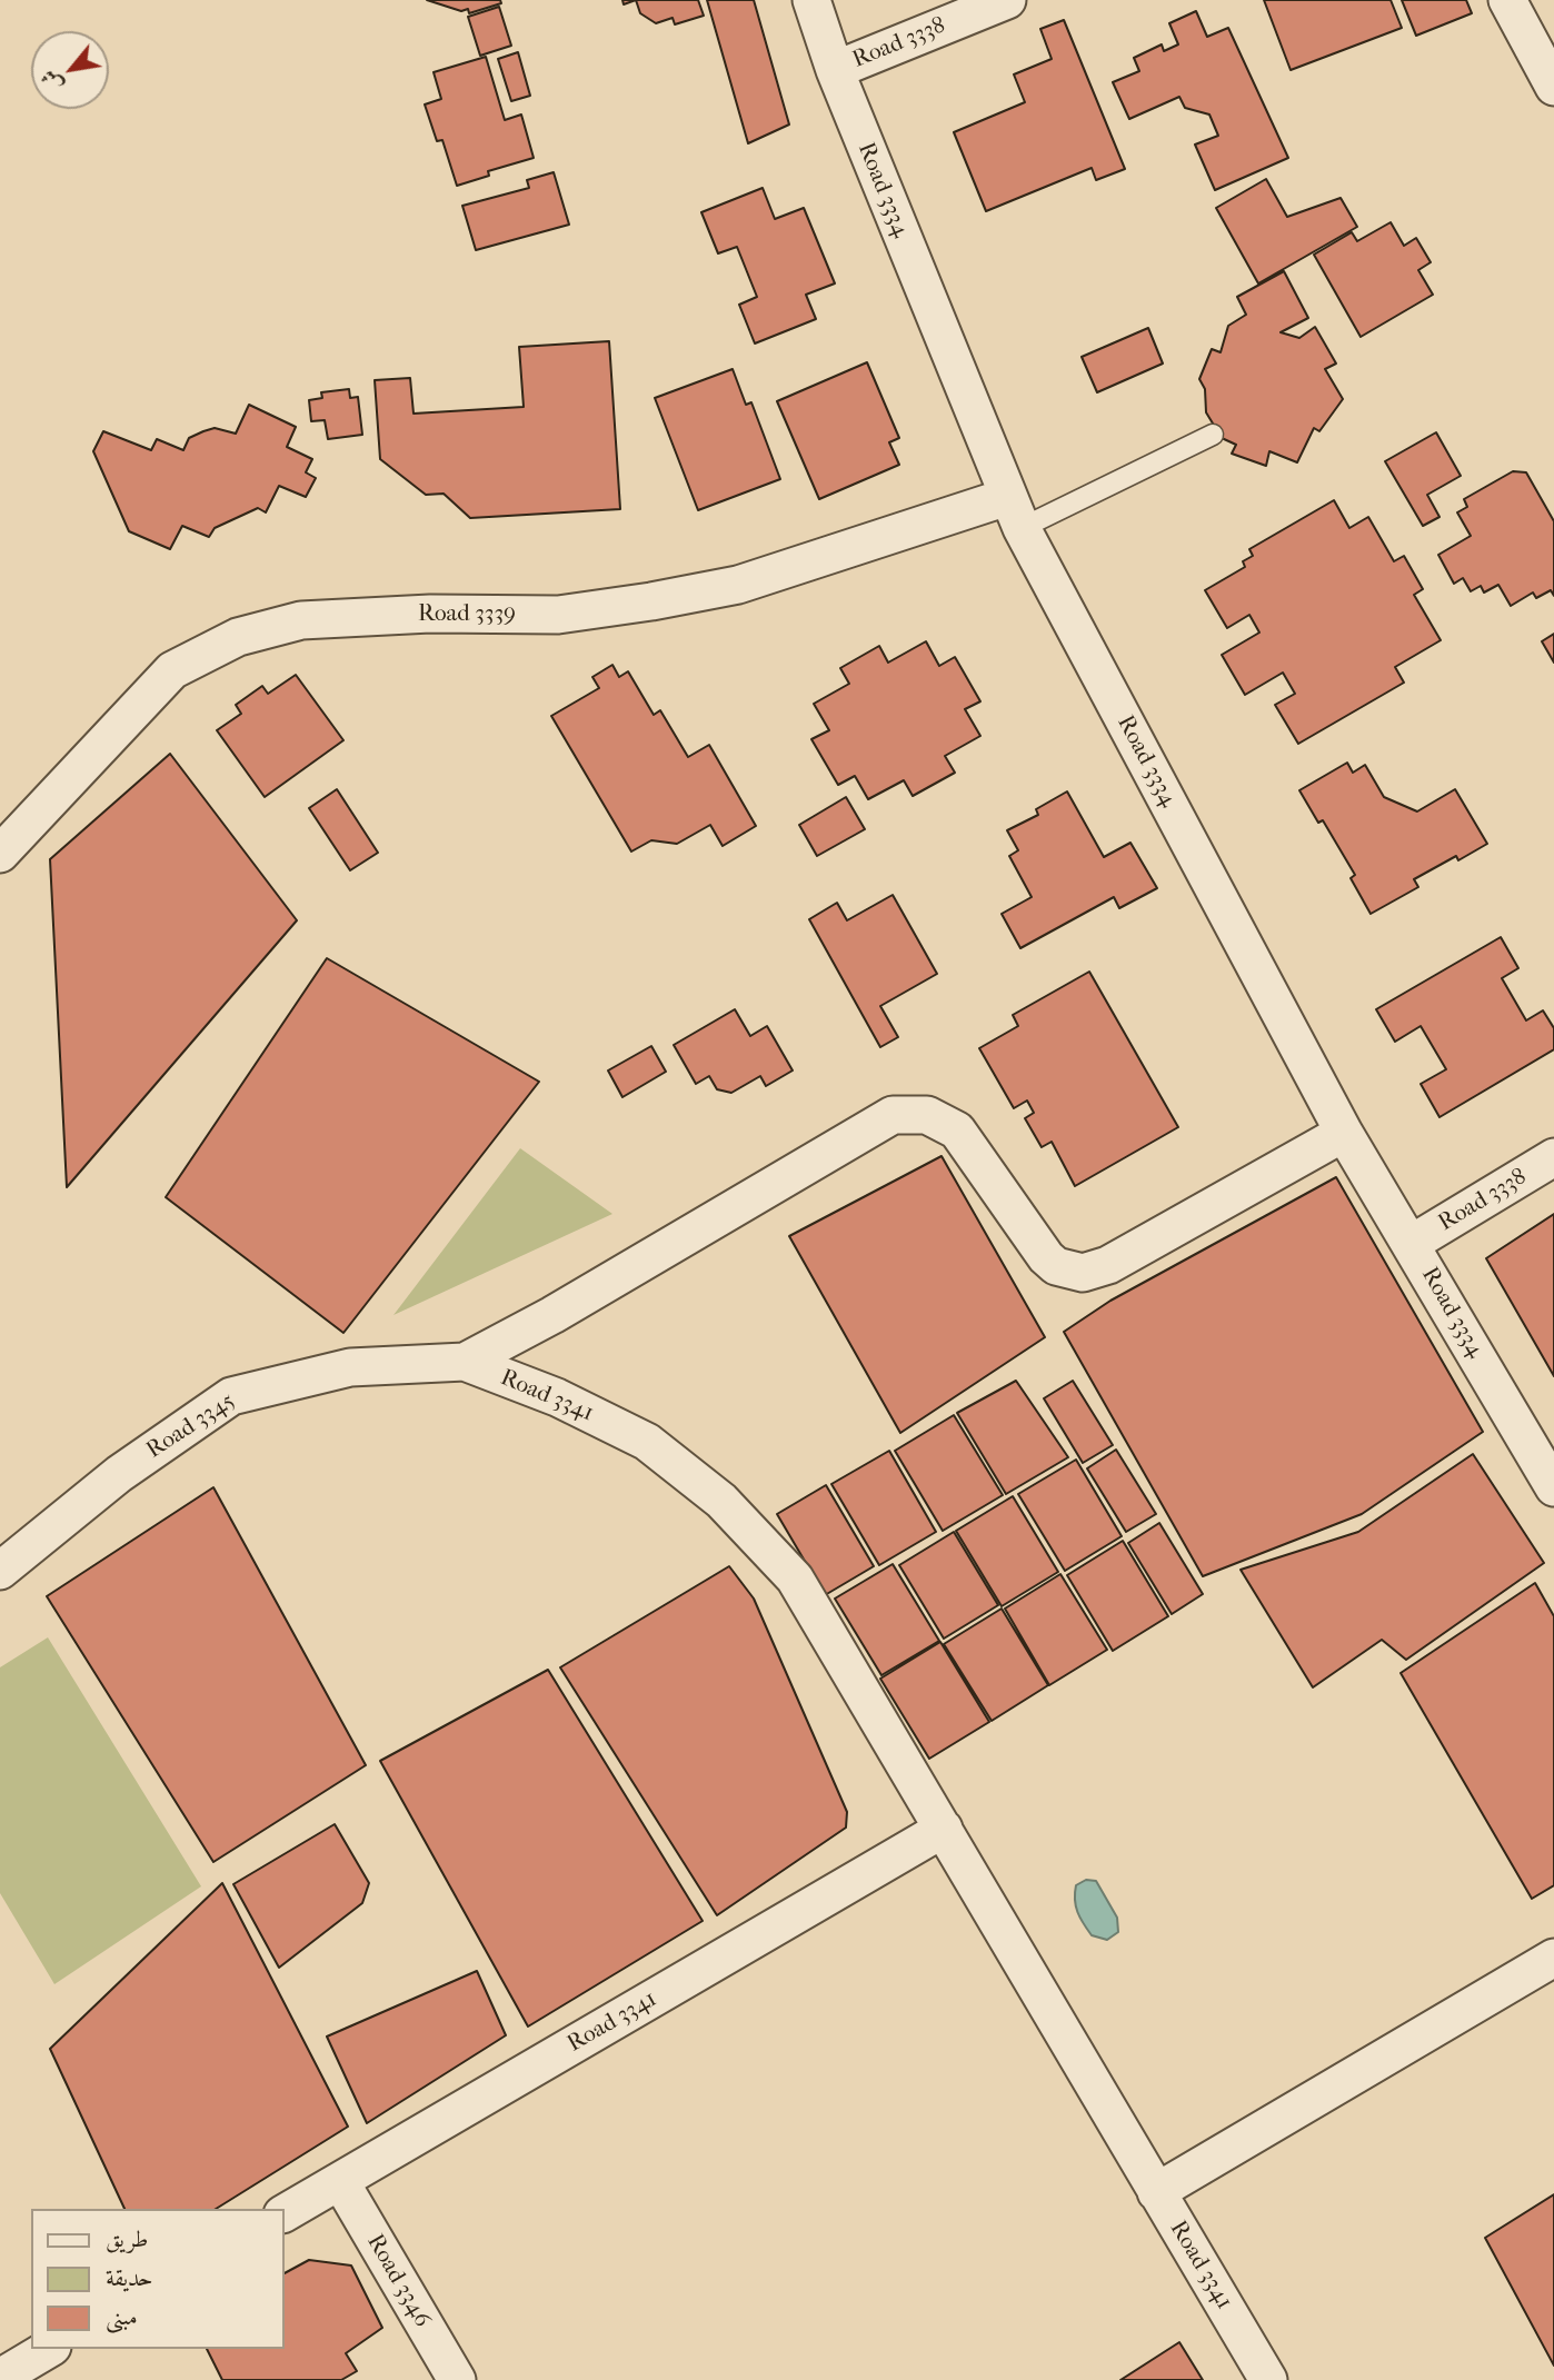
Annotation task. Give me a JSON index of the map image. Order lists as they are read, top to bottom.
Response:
{
  "streets": {
    "street": [
      "Road 3338",
      "Road 3334",
      "Road 3339",
      "Road 3341",
      "Road 3345",
      "Road 3346"
    ]
  },
  "crossings": [
    ["Road 3338", "Road 3334"],
    ["Road 3334", "Road 3339"],
    ["Road 3341", "Road 3345"],
    ["Road 3341", "Road 3346"]
  ],
  "legend": ["طريق", "حديقة", "مبنى"],
  "north": "bottom left"
}
